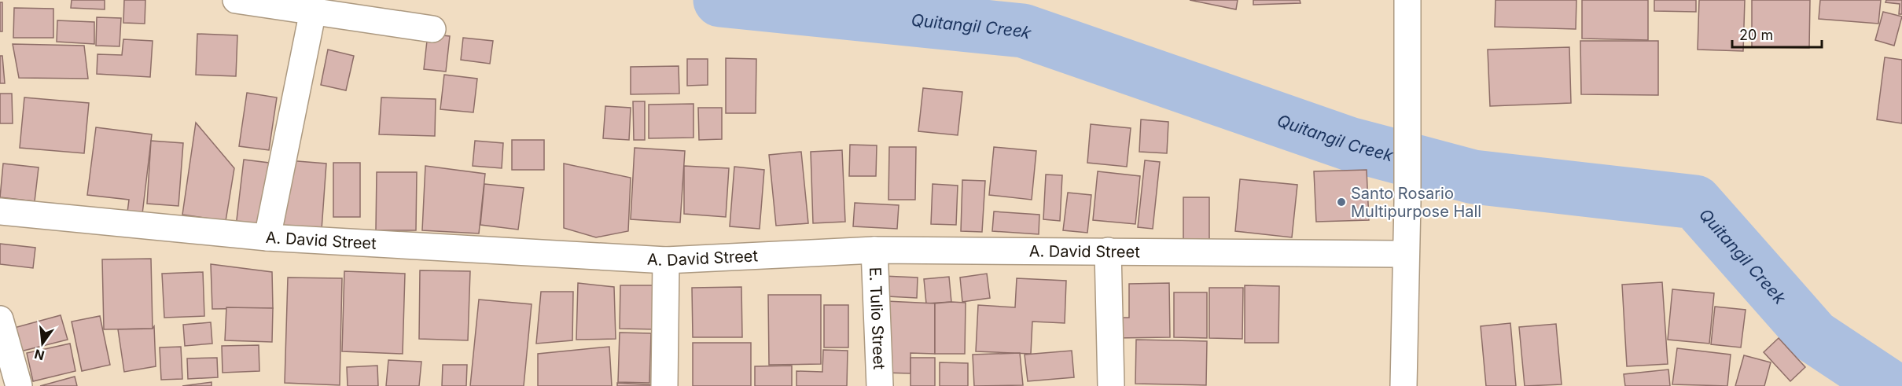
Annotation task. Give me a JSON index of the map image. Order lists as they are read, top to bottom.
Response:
{
  "streets": {
    "main road": ["A. David Street", "E. Tulio Street"]
  },
  "crossings": [
    ["A. David Street", "E. Tulio Street"]
  ],
  "water": ["Quitangil Creek"],
  "places": ["Santo Rosario Multipurpose Hall"],
  "scale_bar": "20 m",
  "north": "bottom"
}
